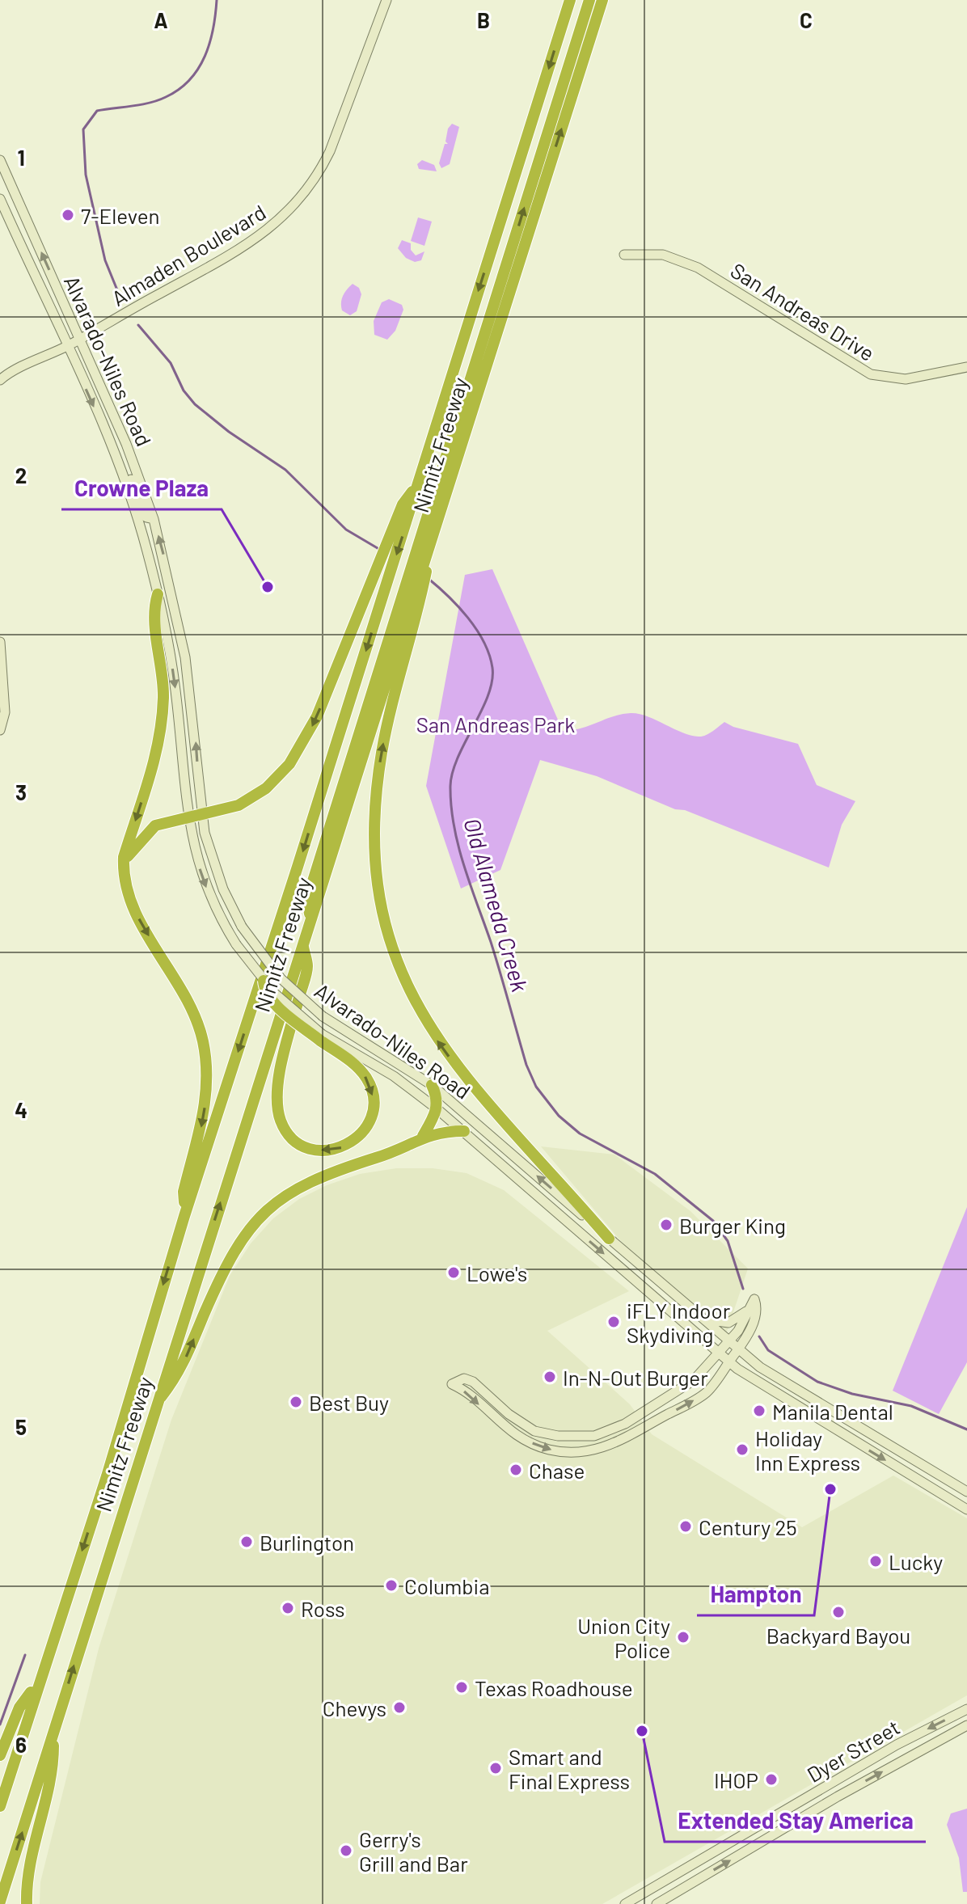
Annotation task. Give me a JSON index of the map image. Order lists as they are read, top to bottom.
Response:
{
  "streets": {
    "highway": ["Nimitz Freeway"],
    "main road": [
      "Almaden Boulevard",
      "San Andreas Drive",
      "Alvarado-Niles Road",
      "Dyer Street"
    ]
  },
  "crossings": [
    ["Almaden Boulevard", "Alvarado-Niles Road"]
  ],
  "water": ["Old Alameda Creek"],
  "parks": ["San Andreas Park"],
  "places": [
    "7-Eleven",
    "Crowne Plaza",
    "Burger King",
    "Lowe's",
    "iFLY Indoor Skydiving",
    "In-N-Out Burger",
    "Best Buy",
    "Manila Dental",
    "Holiday Inn Express",
    "Chase",
    "Hampton",
    "Century 25",
    "Burlington",
    "Lucky",
    "Columbia",
    "Ross",
    "Backyard Bayou",
    "Union City Police",
    "Texas Roadhouse",
    "Chevys",
    "Extended Stay America",
    "Smart and Final Express",
    "IHOP",
    "Gerry's Grill and Bar"
  ],
  "grid": {
    "columns": ["A", "B", "C"],
    "rows": [
      "1",
      "2",
      "3",
      "4",
      "5",
      "6"
    ]
  }
}
